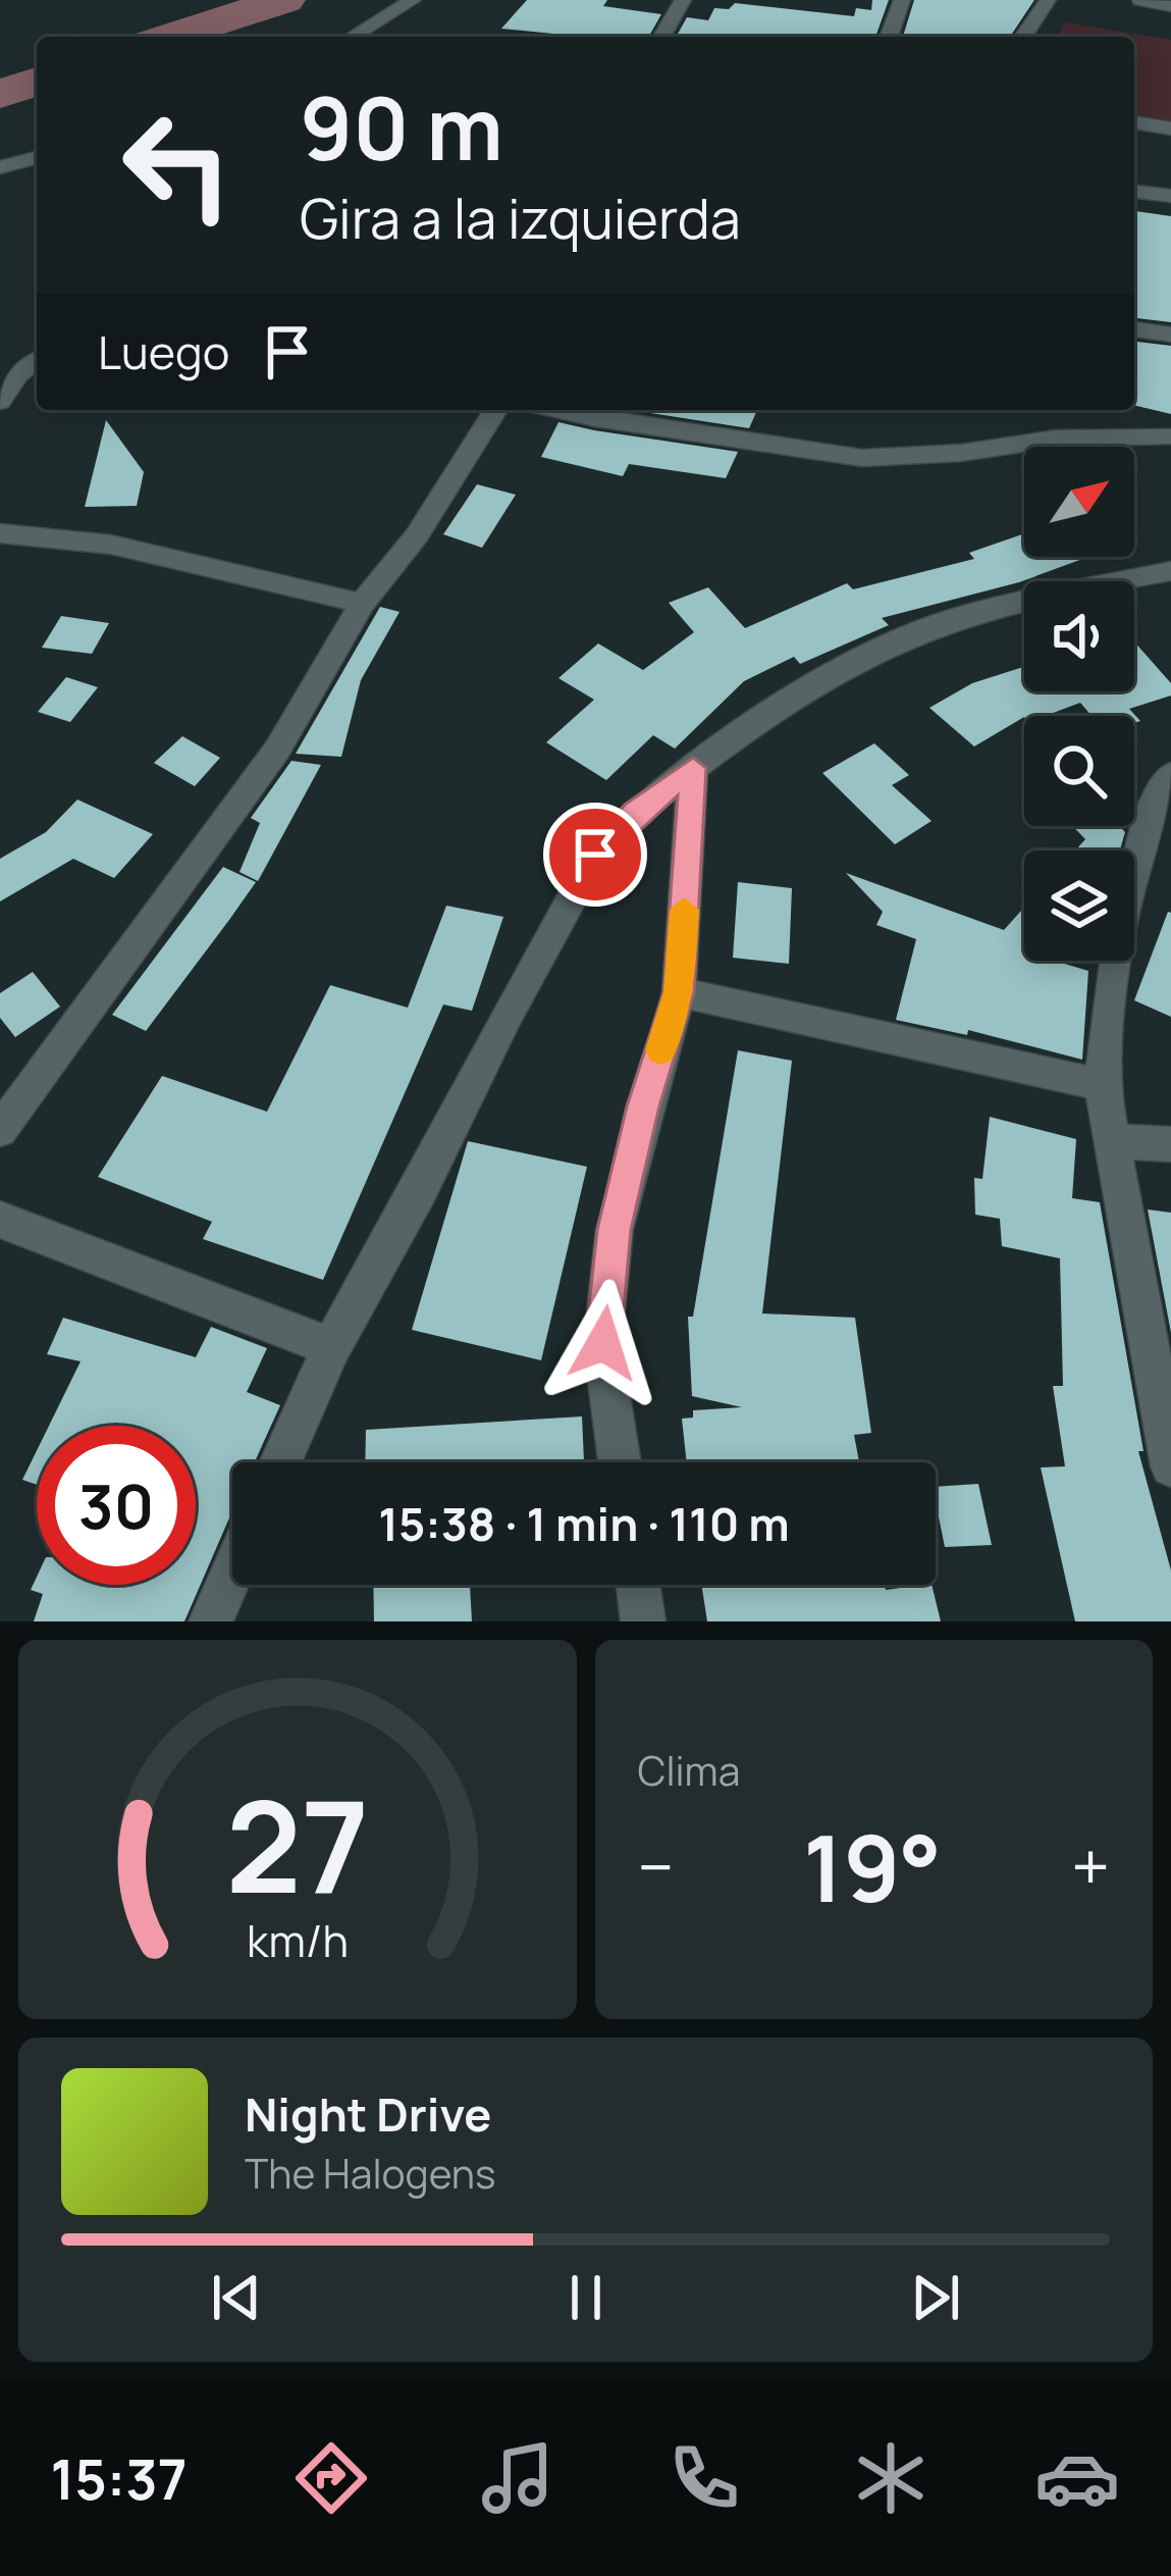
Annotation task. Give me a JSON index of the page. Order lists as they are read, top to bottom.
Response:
{
  "north": "top right",
  "page": {
    "turn": ["90 m", "Gira a la izquierda"],
    "then": "Luego",
    "limit": "30",
    "trip": "15:38 · 1 min · 110 m",
    "tile": "Clima",
    "heat": ["−", "19°", "+"],
    "song": ["Night Drive", "The Halogens"],
    "tabs": "15:37",
    "gauge": ["27", "km/h"]
  }
}
